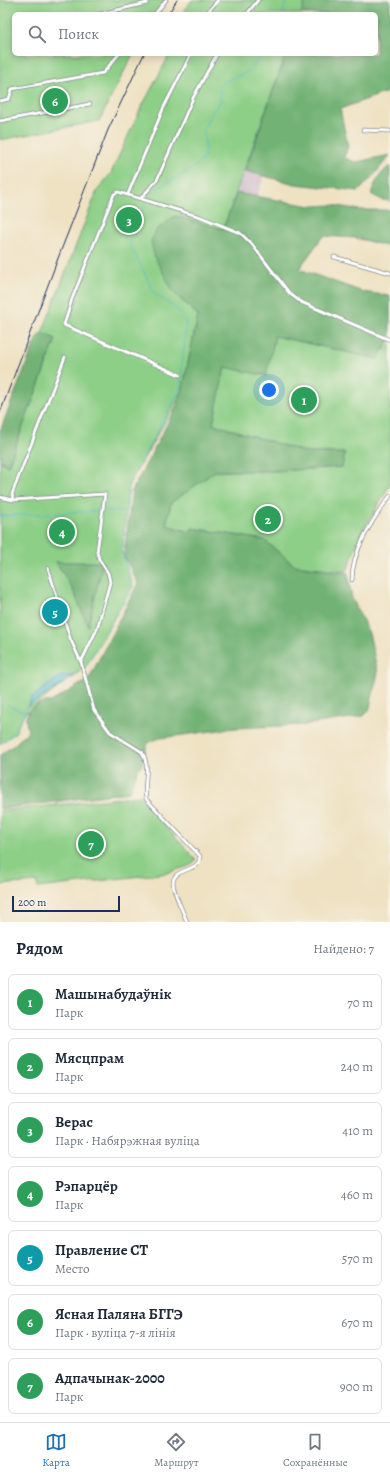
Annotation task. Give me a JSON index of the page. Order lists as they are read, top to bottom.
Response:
{
  "scale_bar": "200 m",
  "page": {
    "search": "Поиск",
    "pins": [
      "6",
      "3",
      "1",
      "2",
      "4",
      "5",
      "7"
    ],
    "scale": "200 m",
    "heading": ["Рядом", "Найдено: 7"],
    "list": [
      {
        "mark": "1",
        "name": "Машынабудаўнік",
        "note": "Парк",
        "value": "70 m"
      },
      {
        "mark": "2",
        "name": "Мясцпрам",
        "note": "Парк",
        "value": "240 m"
      },
      {
        "mark": "3",
        "name": "Верас",
        "note": "Парк · Набярэжная вуліца",
        "value": "410 m"
      },
      {
        "mark": "4",
        "name": "Рэпарцёр",
        "note": "Парк",
        "value": "460 m"
      },
      {
        "mark": "5",
        "name": "Правление СТ",
        "note": "Место",
        "value": "570 m"
      },
      {
        "mark": "6",
        "name": "Ясная Паляна БГГЭ",
        "note": "Парк · вуліца 7-я лінія",
        "value": "670 m"
      },
      {
        "mark": "7",
        "name": "Адпачынак-2000",
        "note": "Парк",
        "value": "900 m"
      }
    ],
    "nav": ["Карта", "Маршрут", "Сохранённые"]
  }
}
